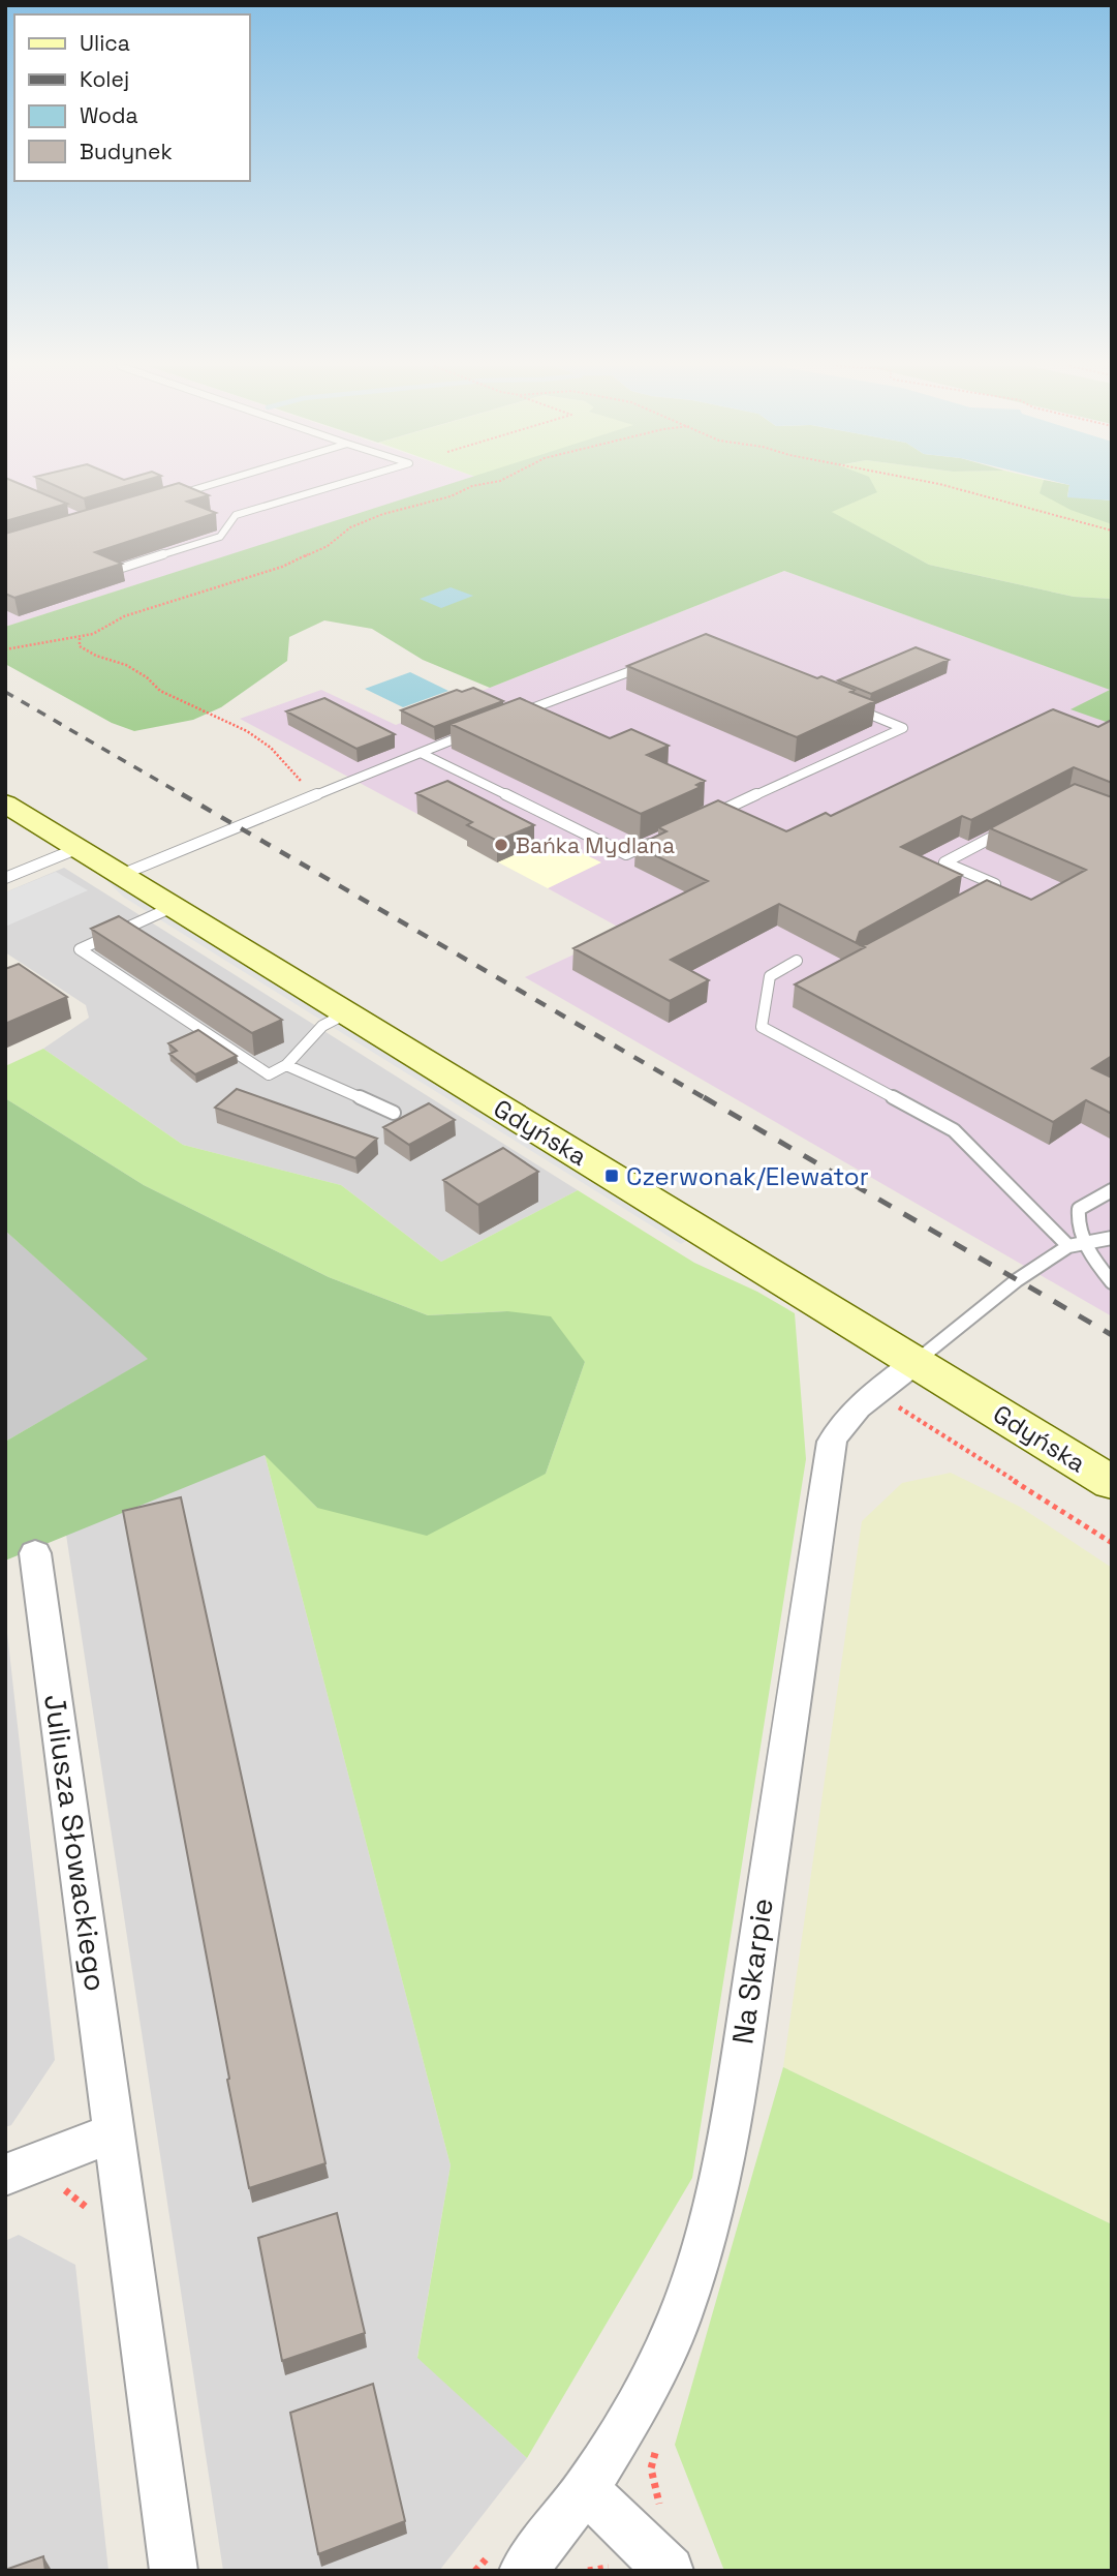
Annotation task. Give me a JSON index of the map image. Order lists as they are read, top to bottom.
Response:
{
  "streets": {
    "main road": ["Gdyńska"],
    "street": ["Juliusza Słowackiego", "Na Skarpie"]
  },
  "crossings": [
    ["Gdyńska", "Na Skarpie"]
  ],
  "places": {
    "other": ["Bańka Mydlana"],
    "transit": ["Czerwonak/Elewator"]
  },
  "legend": [
    "Ulica",
    "Kolej",
    "Woda",
    "Budynek"
  ]
}
